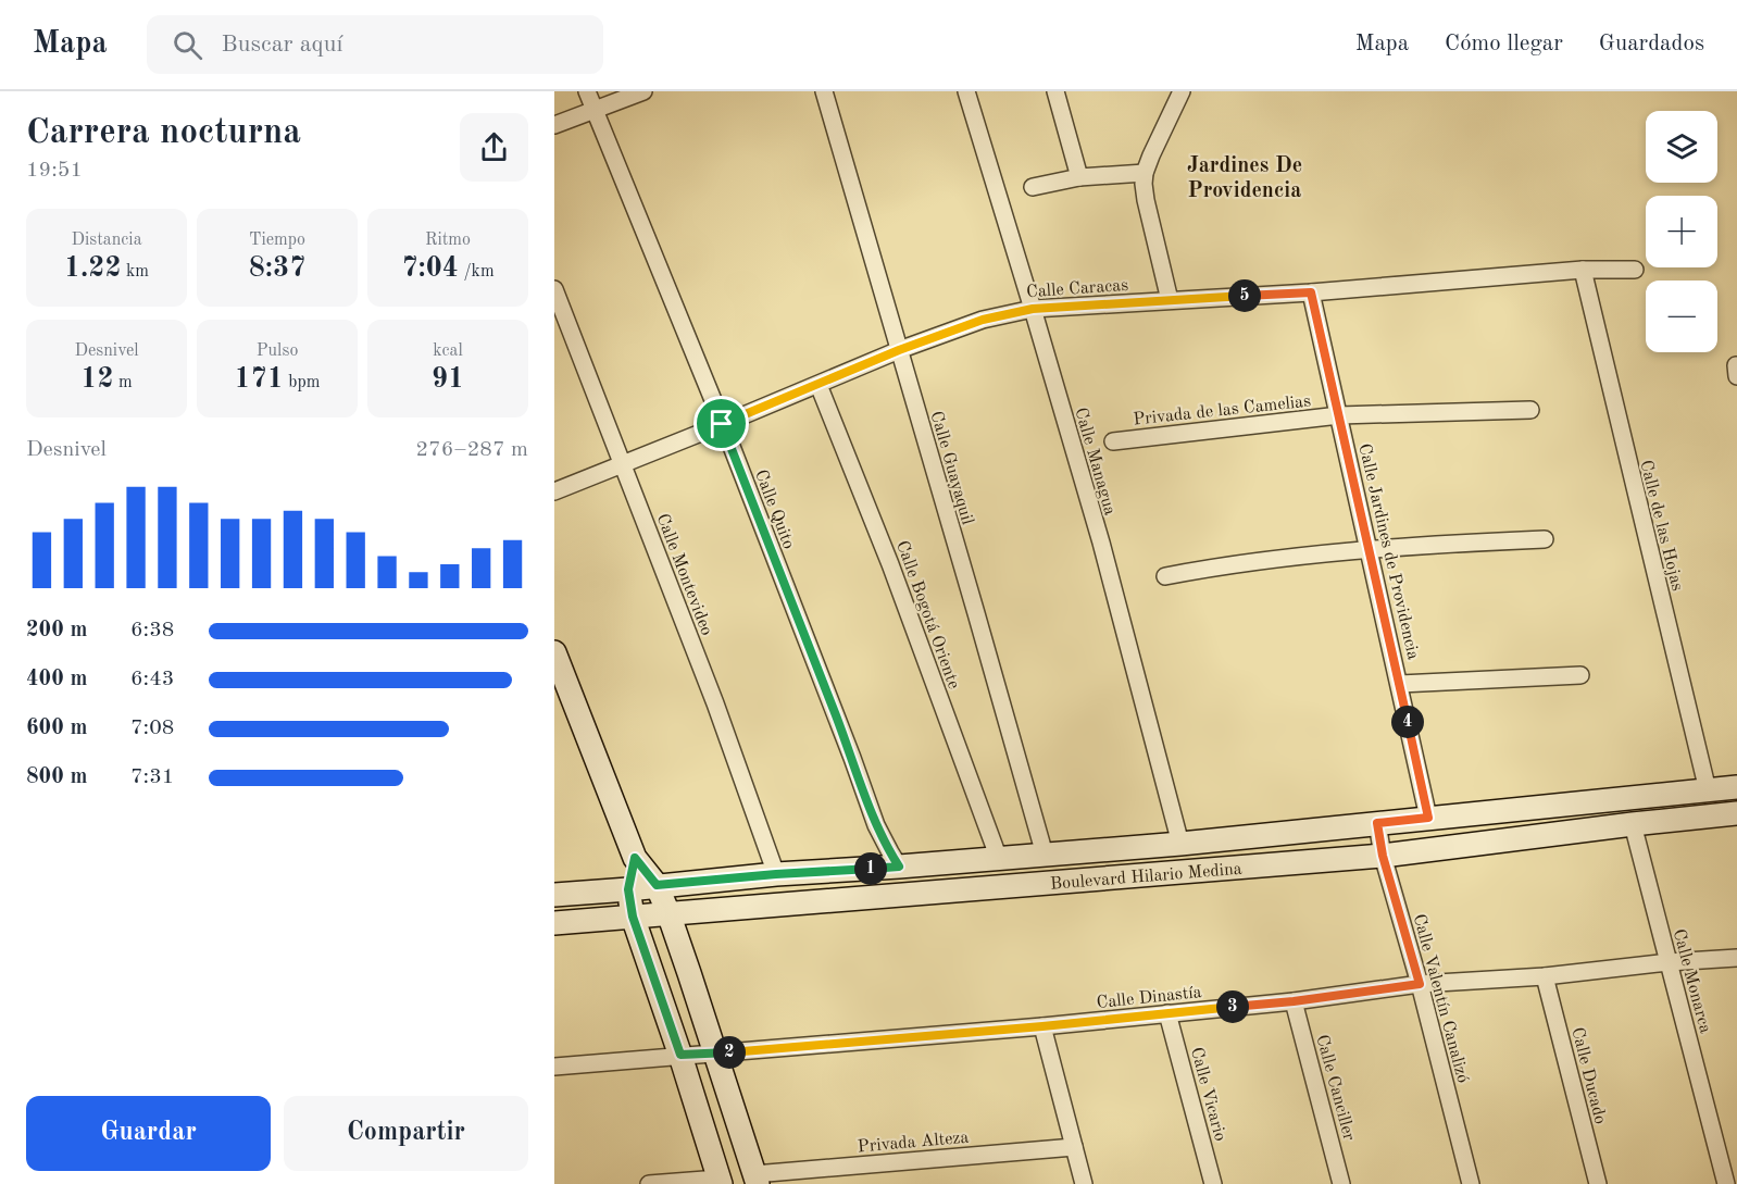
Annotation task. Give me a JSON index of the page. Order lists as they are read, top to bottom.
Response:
{
  "streets": {
    "main road": ["Boulevard Hilario Medina"],
    "street": [
      "Calle Caracas",
      "Privada de las Camelias",
      "Calle Managua",
      "Calle Guayaquil",
      "Calle Quito",
      "Calle de las Hojas",
      "Calle Jardines de Providencia",
      "Calle Montevideo",
      "Calle Bogotá Oriente",
      "Calle Monarca",
      "Calle Dinastía",
      "Calle Valentín Canalizó",
      "Calle Ducado",
      "Calle Canciller",
      "Calle Vicario",
      "Privada Alteza"
    ]
  },
  "crossings": [
    ["Calle Caracas", "Calle Managua"],
    ["Calle Caracas", "Calle Guayaquil"],
    ["Calle Caracas", "Calle Quito"],
    ["Calle Caracas", "Calle de las Hojas"],
    ["Calle Caracas", "Calle Jardines de Providencia"],
    ["Calle Caracas", "Calle Montevideo"],
    ["Calle Caracas", "Calle Bogotá Oriente"],
    ["Privada de las Camelias", "Calle Jardines de Providencia"],
    ["Calle Managua", "Boulevard Hilario Medina"],
    ["Calle Guayaquil", "Boulevard Hilario Medina"],
    ["Calle Quito", "Boulevard Hilario Medina"],
    ["Calle de las Hojas", "Boulevard Hilario Medina"],
    ["Calle Jardines de Providencia", "Boulevard Hilario Medina"],
    ["Calle Montevideo", "Boulevard Hilario Medina"],
    ["Calle Bogotá Oriente", "Boulevard Hilario Medina"],
    ["Boulevard Hilario Medina", "Calle Monarca"],
    ["Boulevard Hilario Medina", "Calle Valentín Canalizó"],
    ["Calle Monarca", "Calle Dinastía"],
    ["Calle Dinastía", "Calle Valentín Canalizó"],
    ["Calle Dinastía", "Calle Ducado"],
    ["Calle Dinastía", "Calle Canciller"],
    ["Calle Dinastía", "Calle Vicario"]
  ],
  "districts": ["Jardines De Providencia"],
  "page": {
    "header": "Mapa",
    "search": "Buscar aquí",
    "nav": ["Mapa", "Cómo llegar", "Guardados"],
    "heading": ["Carrera nocturna", "19:51"],
    "map_buttons": ["+", "−"],
    "stats": [
      ["Distancia", "1.22 km"],
      ["Tiempo", "8:37"],
      ["Ritmo", "7:04 /km"],
      ["Desnivel", "12 m"],
      ["Pulso", "171 bpm"],
      ["kcal", "91"]
    ],
    "pins": [
      "5",
      "4",
      "1",
      "3",
      "2"
    ],
    "chart": ["Desnivel", "276–287 m"],
    "list": [
      {
        "name": "200 m",
        "note": "6:38"
      },
      {
        "name": "400 m",
        "note": "6:43"
      },
      {
        "name": "600 m",
        "note": "7:08"
      },
      {
        "name": "800 m",
        "note": "7:31"
      }
    ],
    "buttons": ["Guardar", "Compartir"]
  }
}
